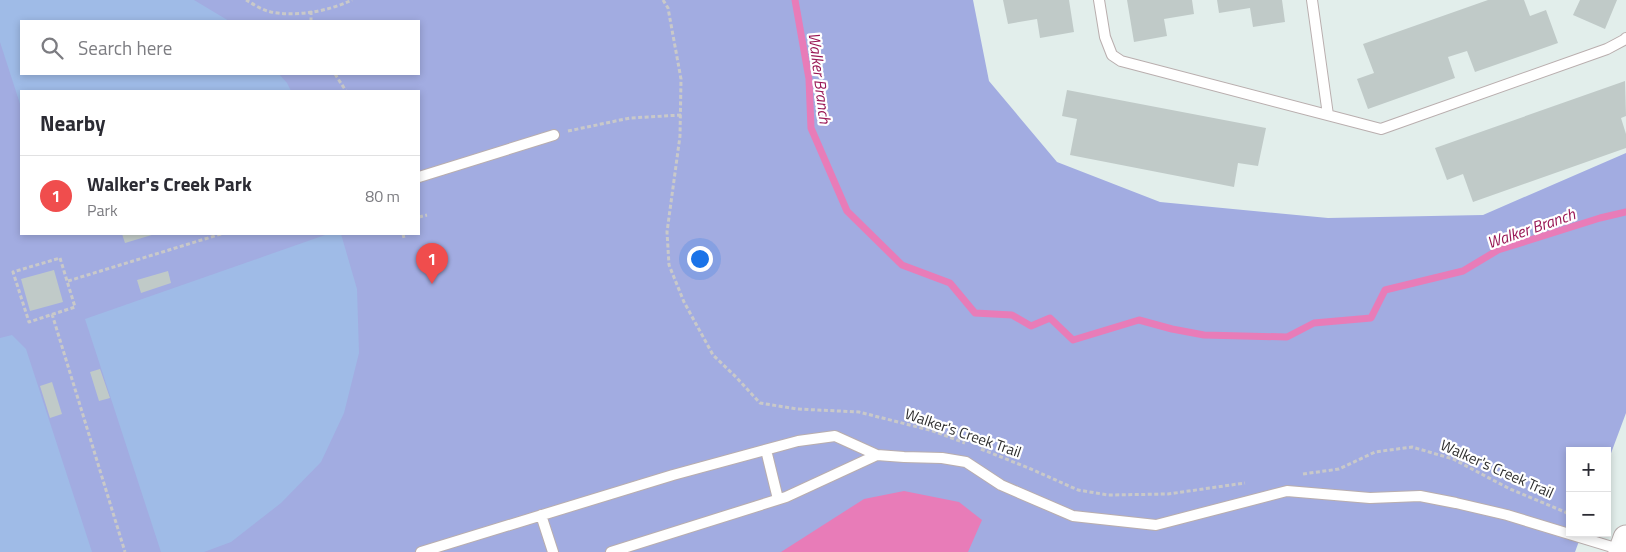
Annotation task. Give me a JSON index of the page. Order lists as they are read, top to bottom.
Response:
{
  "streets": {
    "path": ["Walker's Creek Trail"]
  },
  "water": ["Walker Branch"],
  "page": {
    "search": "Search here",
    "heading": "Nearby",
    "list": [
      {
        "mark": "1",
        "name": "Walker's Creek Park",
        "note": "Park",
        "value": "80 m"
      }
    ],
    "pins": "1",
    "map_buttons": ["+", "−"]
  }
}
